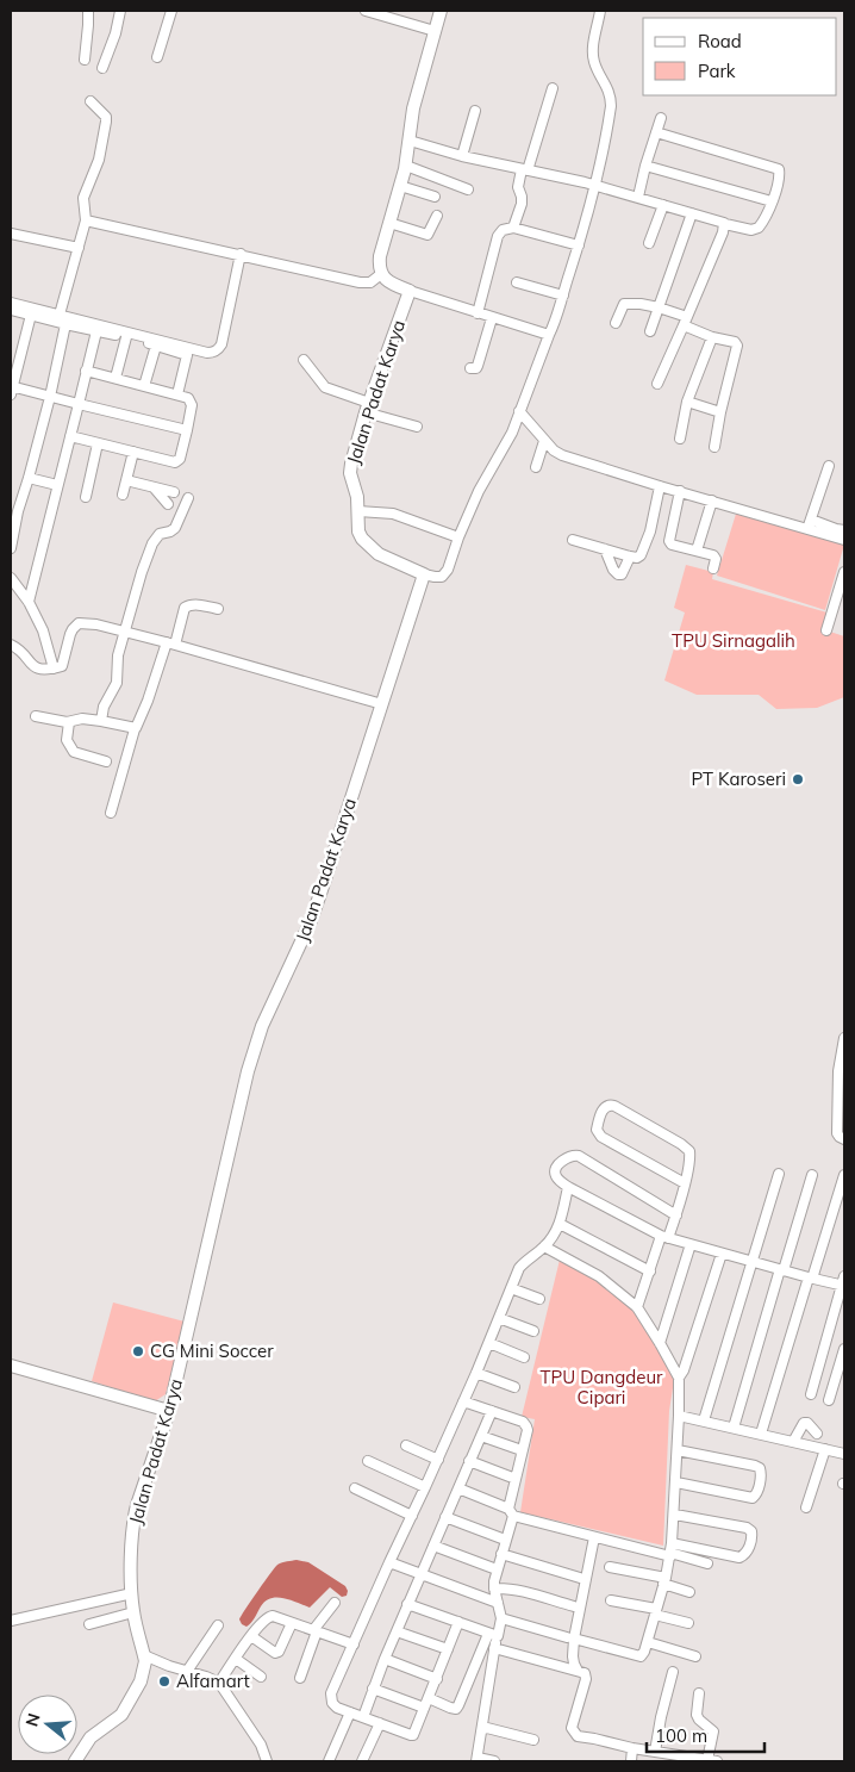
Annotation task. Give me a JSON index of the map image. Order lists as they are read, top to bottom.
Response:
{
  "streets": {
    "street": ["Jalan Padat Karya"]
  },
  "parks": ["TPU Sirnagalih", "TPU Dangdeur Cipari"],
  "places": ["PT Karoseri", "CG Mini Soccer", "Alfamart"],
  "legend": ["Road", "Park"],
  "scale_bar": "100 m",
  "north": "left"
}
